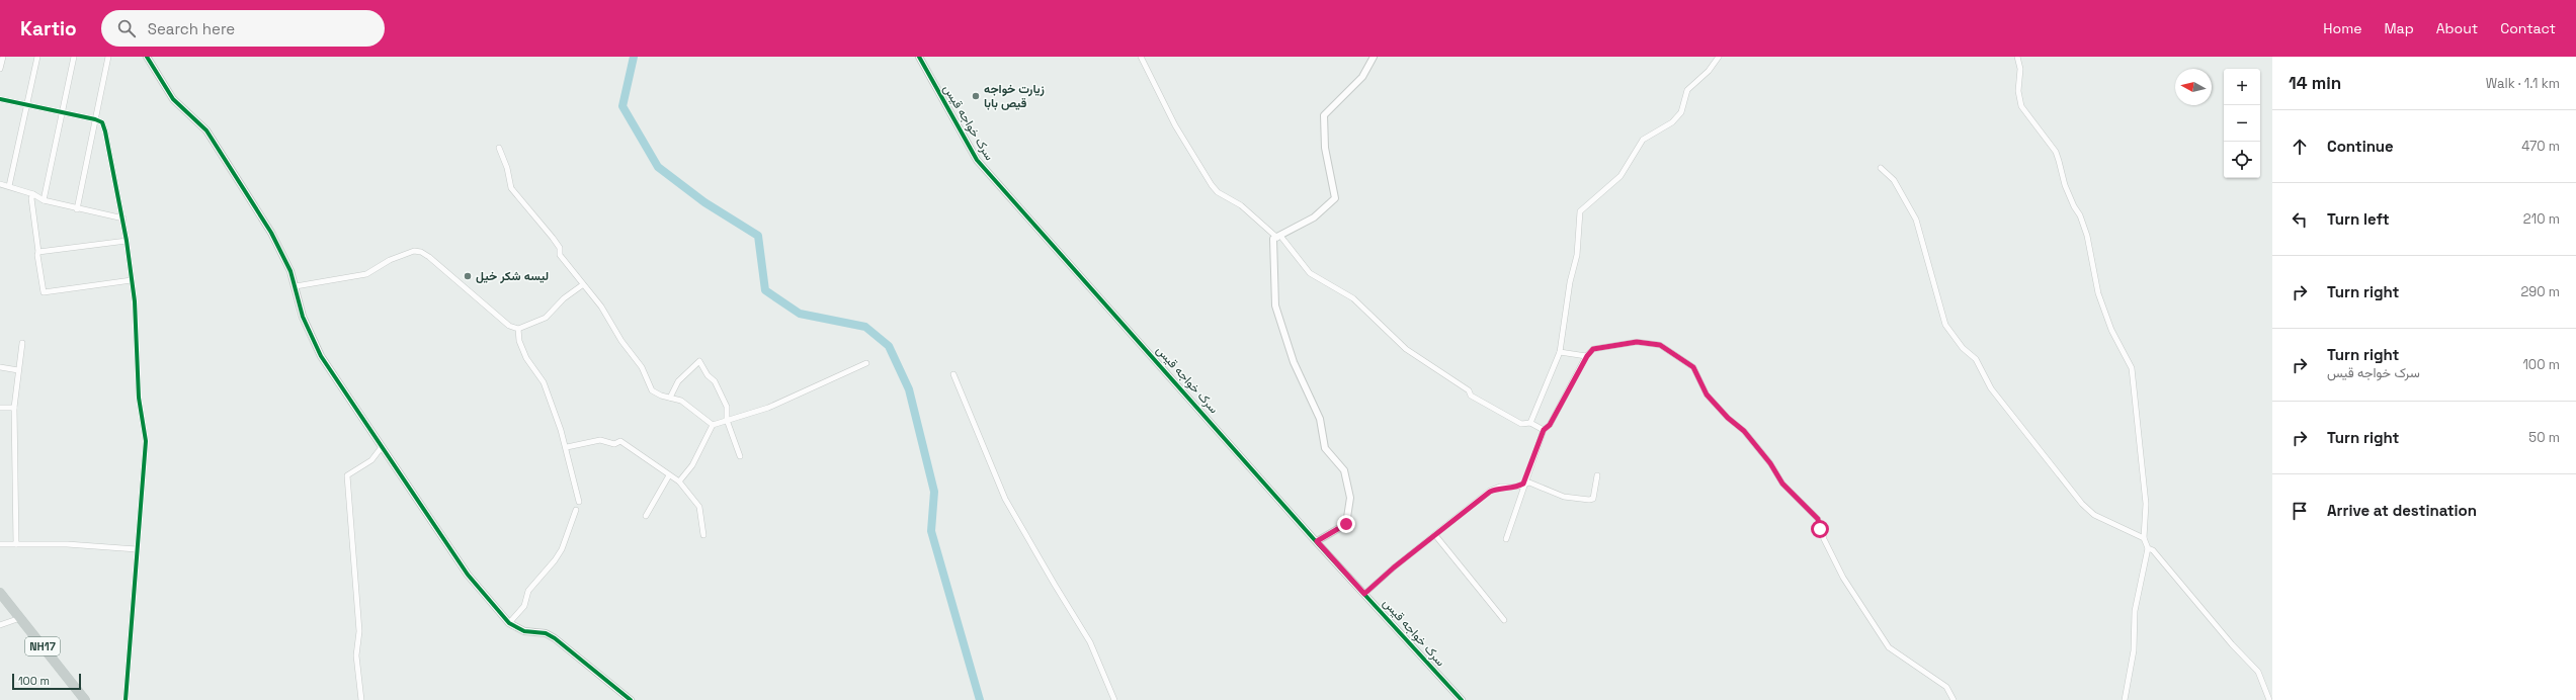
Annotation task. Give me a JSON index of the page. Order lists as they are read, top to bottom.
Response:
{
  "streets": {
    "highway": ["NH17"],
    "street": ["سرک خواجه قیس"]
  },
  "places": ["زیارت خواجه قیص بابا", "لیسه شکر خیل"],
  "scale_bar": "100 m",
  "north": "left",
  "page": {
    "header": "Kartio",
    "search": "Search here",
    "nav": [
      "Home",
      "Map",
      "About",
      "Contact"
    ],
    "heading": ["14 min", "Walk · 1.1 km"],
    "map_buttons": ["+", "−"],
    "list": [
      ["Continue", "470 m"],
      ["Turn left", "210 m"],
      ["Turn right", "290 m"],
      ["Turn right", "سرک خواجه قیس", "100 m"],
      ["Turn right", "50 m"],
      "Arrive at destination"
    ],
    "scale": "100 m"
  }
}
